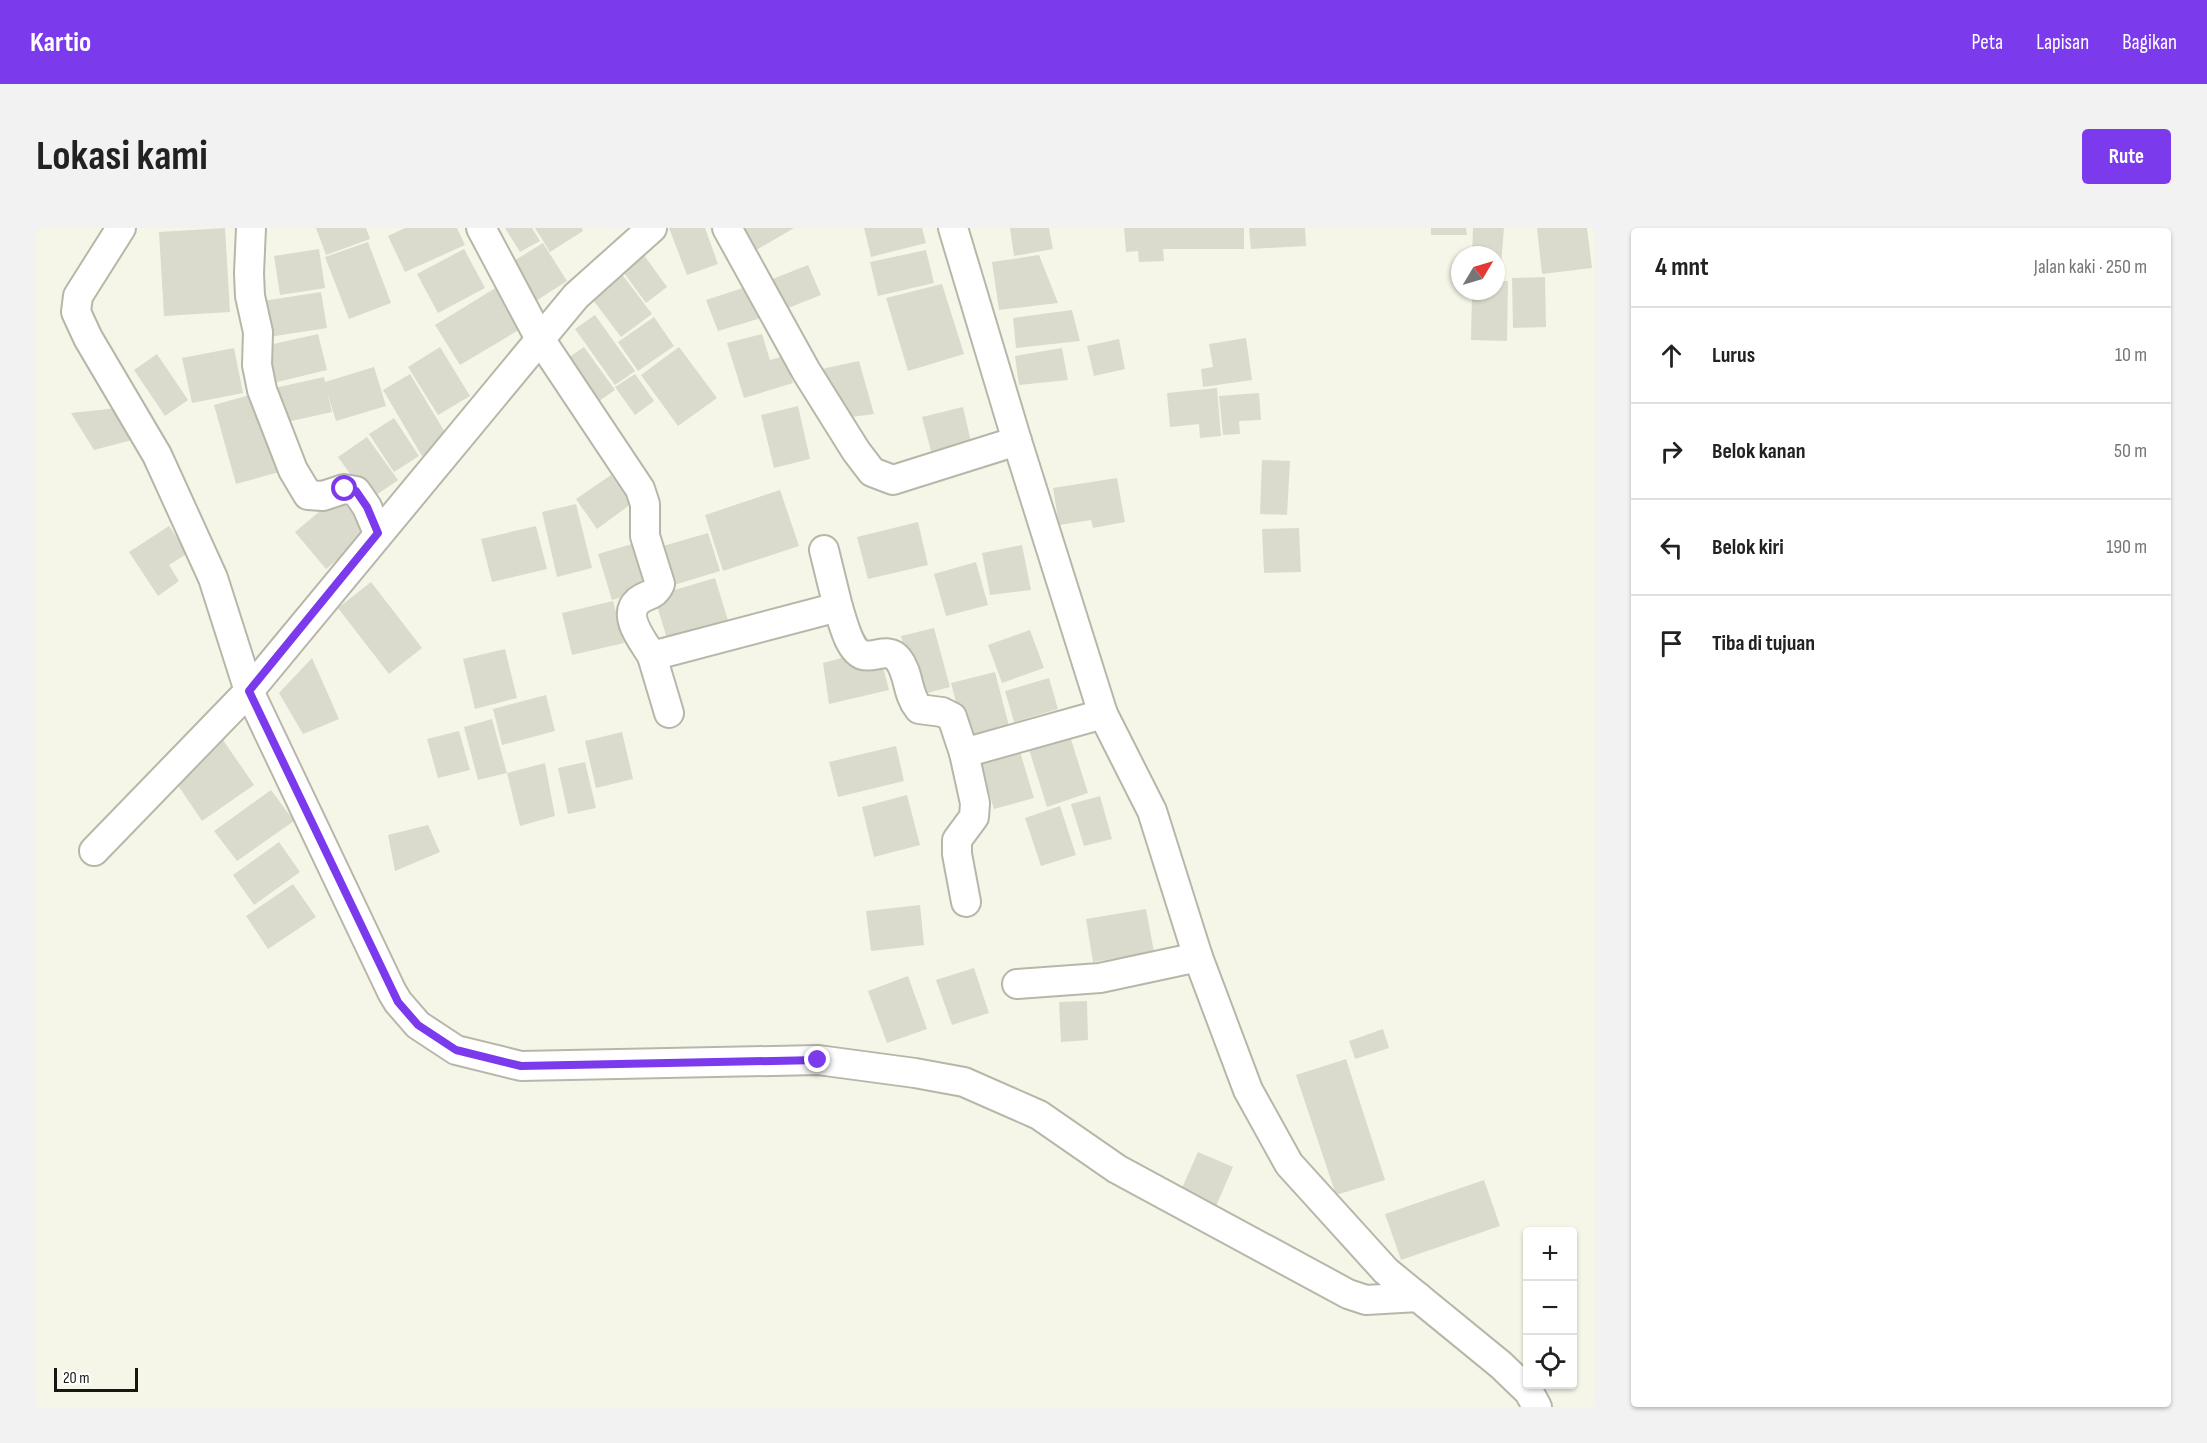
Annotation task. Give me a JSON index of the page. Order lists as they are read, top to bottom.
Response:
{
  "scale_bar": "20 m",
  "north": "top right",
  "page": {
    "header": "Kartio",
    "nav": ["Peta", "Lapisan", "Bagikan"],
    "buttons": "Rute",
    "title": "Lokasi kami",
    "heading": ["4 mnt", "Jalan kaki · 250 m"],
    "list": [
      ["Lurus", "10 m"],
      ["Belok kanan", "50 m"],
      ["Belok kiri", "190 m"],
      "Tiba di tujuan"
    ],
    "map_buttons": ["+", "−"],
    "scale": "20 m"
  }
}
